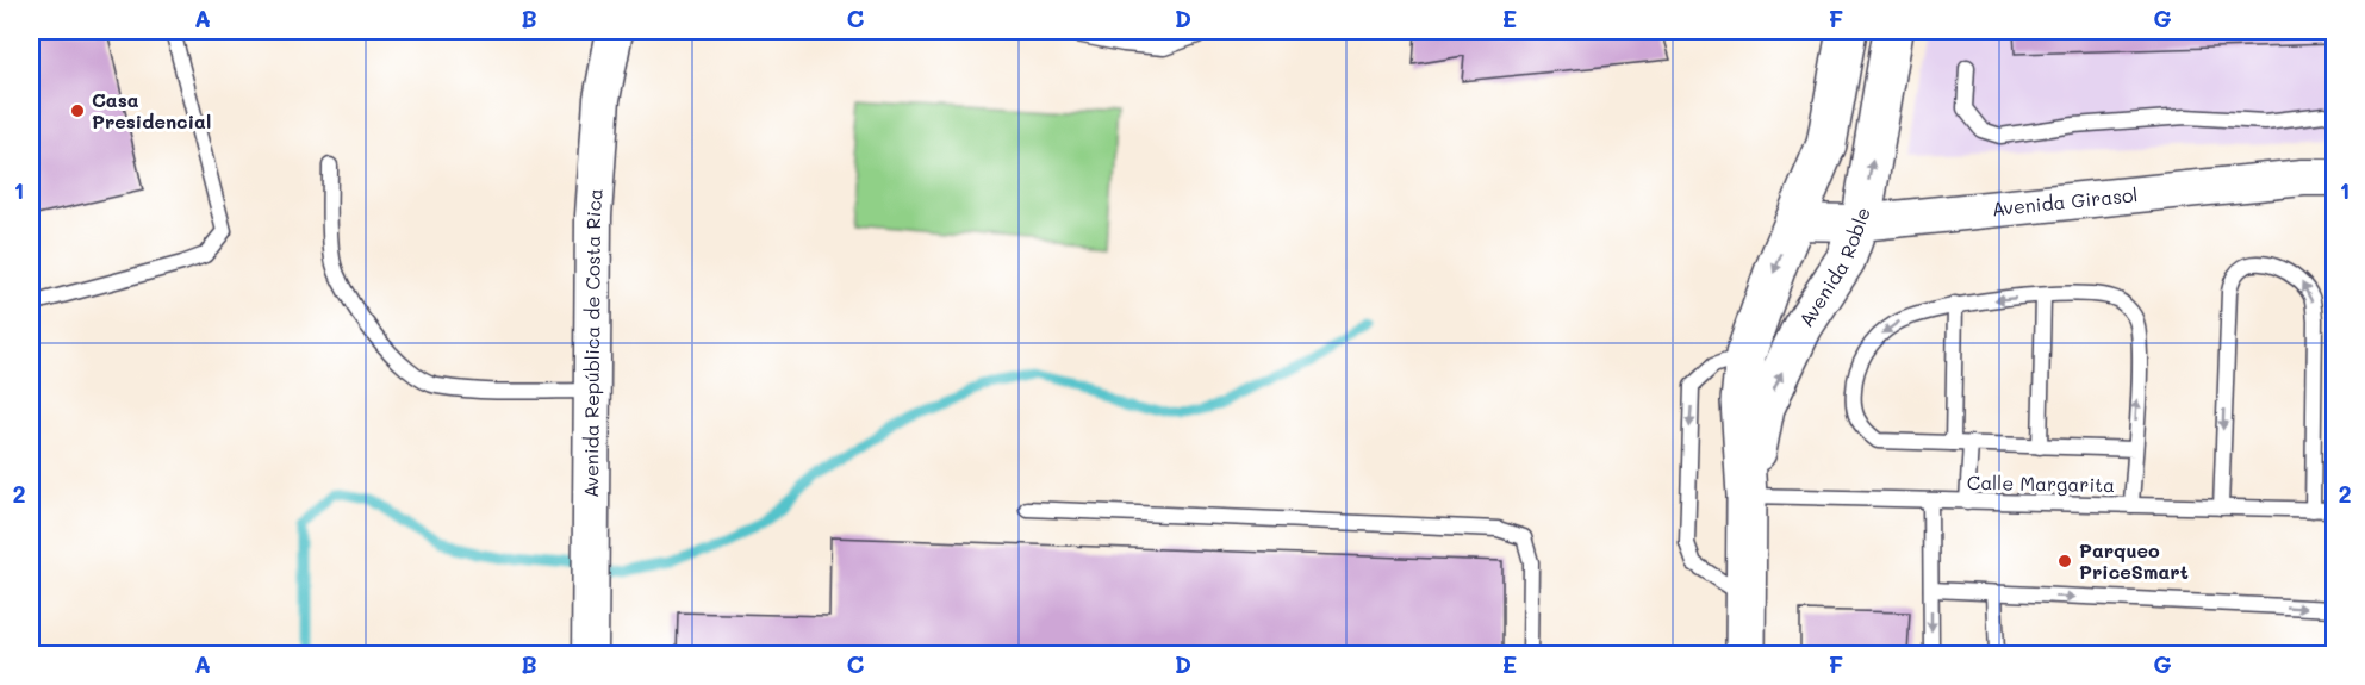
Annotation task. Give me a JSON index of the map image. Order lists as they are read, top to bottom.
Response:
{
  "streets": {
    "main road": ["Avenida Roble"],
    "street": ["Avenida Girasol", "Avenida República de Costa Rica"],
    "lane": ["Calle Margarita"]
  },
  "crossings": [
    ["Avenida Girasol", "Avenida Roble"],
    ["Avenida Roble", "Calle Margarita"]
  ],
  "places": ["Casa Presidencial", "Parqueo PriceSmart"],
  "grid": {
    "columns": [
      "A",
      "B",
      "C",
      "D",
      "E",
      "F",
      "G"
    ],
    "rows": ["1", "2"]
  }
}
